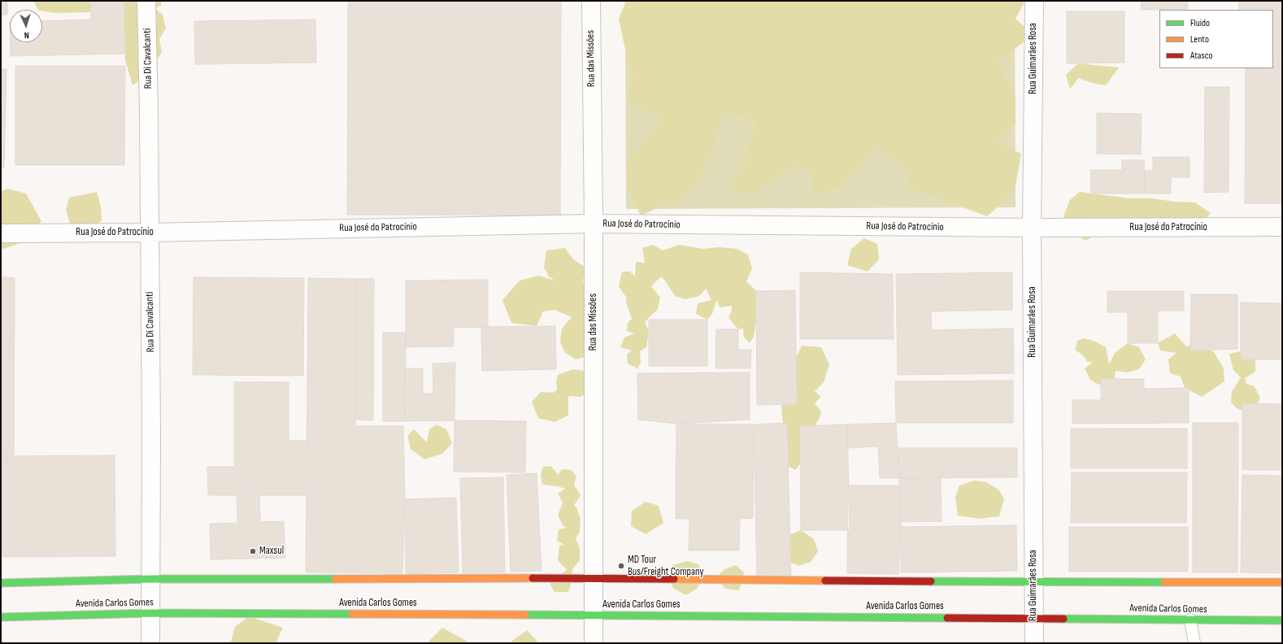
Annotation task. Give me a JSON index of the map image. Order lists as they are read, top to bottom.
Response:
{
  "streets": {
    "street": [
      "Rua Di Cavalcanti",
      "Rua das Missões",
      "Rua Guimarães Rosa",
      "Rua José do Patrocínio",
      "Avenida Carlos Gomes"
    ]
  },
  "crossings": [
    ["Rua Di Cavalcanti", "Rua José do Patrocínio"],
    ["Rua Di Cavalcanti", "Avenida Carlos Gomes"],
    ["Rua das Missões", "Rua José do Patrocínio"],
    ["Rua das Missões", "Avenida Carlos Gomes"],
    ["Rua Guimarães Rosa", "Rua José do Patrocínio"],
    ["Rua Guimarães Rosa", "Avenida Carlos Gomes"]
  ],
  "places": ["Maxsul", "MD Tour Bus/Freight Company"],
  "legend": ["Fluido", "Lento", "Atasco"],
  "north": "bottom"
}
